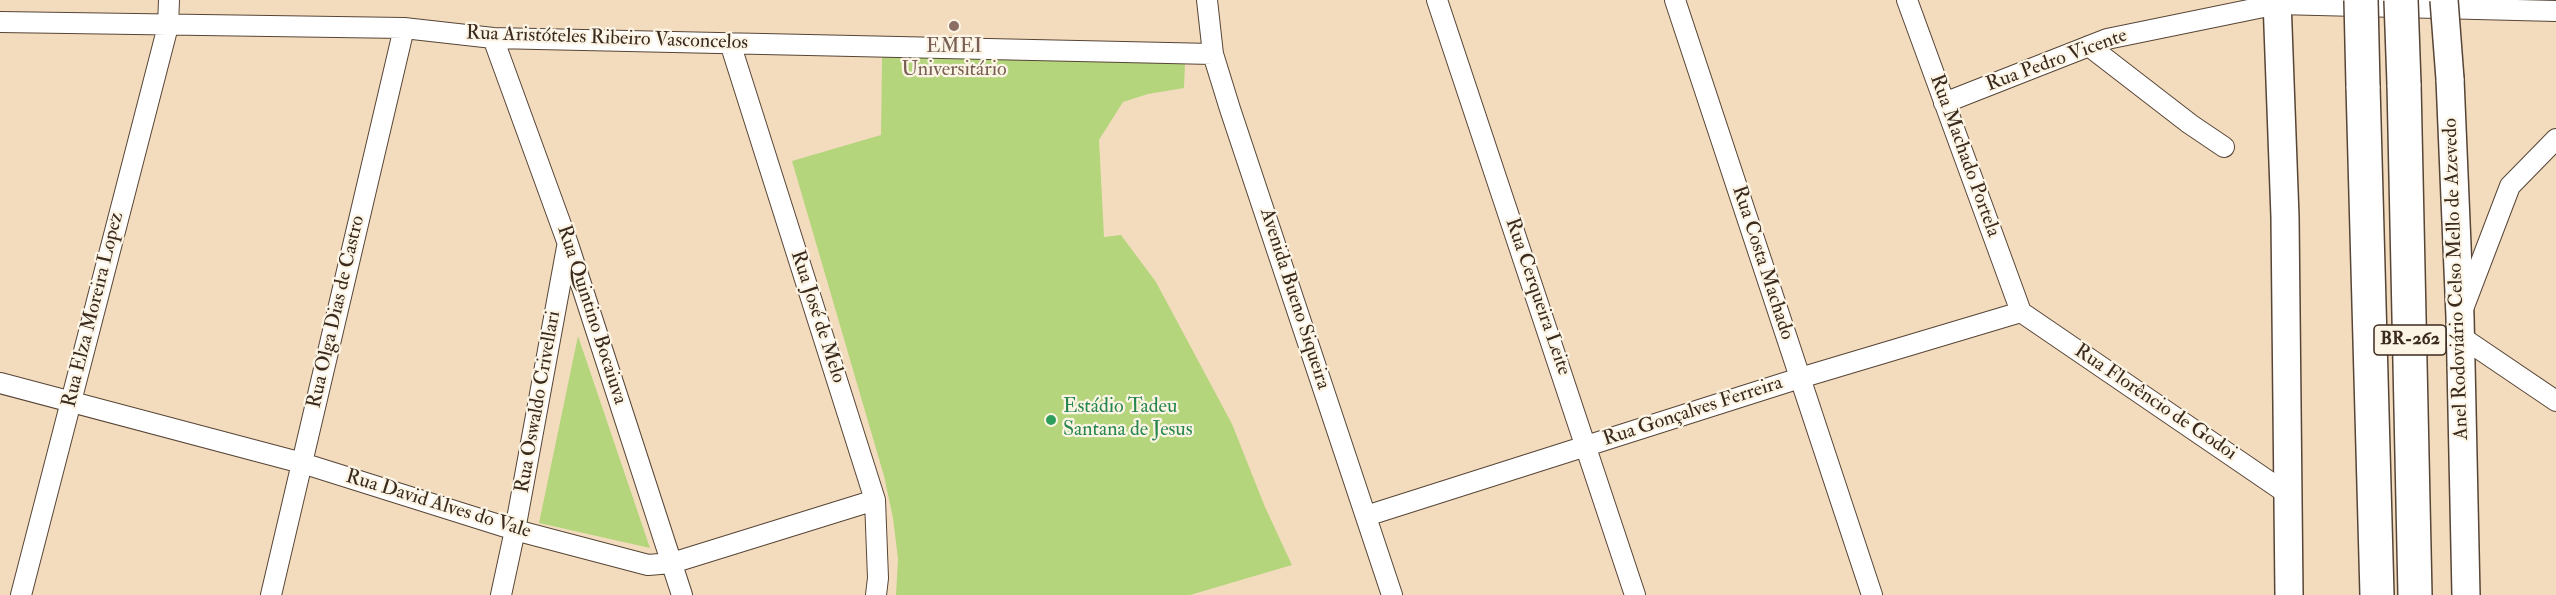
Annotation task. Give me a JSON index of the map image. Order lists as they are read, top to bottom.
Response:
{
  "streets": {
    "highway": ["BR-262"],
    "main road": ["Anel Rodoviário Celso Mello de Azevedo"],
    "street": [
      "Rua Aristóteles Ribeiro Vasconcelos",
      "Rua Pedro Vicente",
      "Rua Machado Portela",
      "Rua Costa Machado",
      "Rua Cerqueira Leite",
      "Avenida Bueno Siqueira",
      "Rua Elza Moreira Lopez",
      "Rua Olga Dias de Castro",
      "Rua Quintino Bocaiuva",
      "Rua José de Melo",
      "Rua Oswaldo Crivellari",
      "Rua Florêncio de Godoi",
      "Rua Gonçalves Ferreira",
      "Rua David Alves do Vale"
    ]
  },
  "crossings": [
    ["Rua Aristóteles Ribeiro Vasconcelos", "Avenida Bueno Siqueira"],
    ["Rua Aristóteles Ribeiro Vasconcelos", "Rua Elza Moreira Lopez"],
    ["Rua Aristóteles Ribeiro Vasconcelos", "Rua Olga Dias de Castro"],
    ["Rua Aristóteles Ribeiro Vasconcelos", "Rua Quintino Bocaiuva"],
    ["Rua Aristóteles Ribeiro Vasconcelos", "Rua José de Melo"],
    ["Rua Pedro Vicente", "Rua Machado Portela"],
    ["Rua Machado Portela", "Rua Florêncio de Godoi"],
    ["Rua Machado Portela", "Rua Gonçalves Ferreira"],
    ["Rua Costa Machado", "Rua Gonçalves Ferreira"],
    ["Rua Cerqueira Leite", "Rua Gonçalves Ferreira"],
    ["Avenida Bueno Siqueira", "Rua Gonçalves Ferreira"],
    ["Rua Elza Moreira Lopez", "Rua David Alves do Vale"],
    ["Rua Olga Dias de Castro", "Rua David Alves do Vale"],
    ["Rua Quintino Bocaiuva", "Rua Oswaldo Crivellari"],
    ["Rua Quintino Bocaiuva", "Rua David Alves do Vale"],
    ["Rua José de Melo", "Rua David Alves do Vale"],
    ["Rua Oswaldo Crivellari", "Rua David Alves do Vale"],
    ["Rua Florêncio de Godoi", "Rua Gonçalves Ferreira"]
  ],
  "places": ["EMEI Universitário", "Estádio Tadeu Santana de Jesus"]
}
